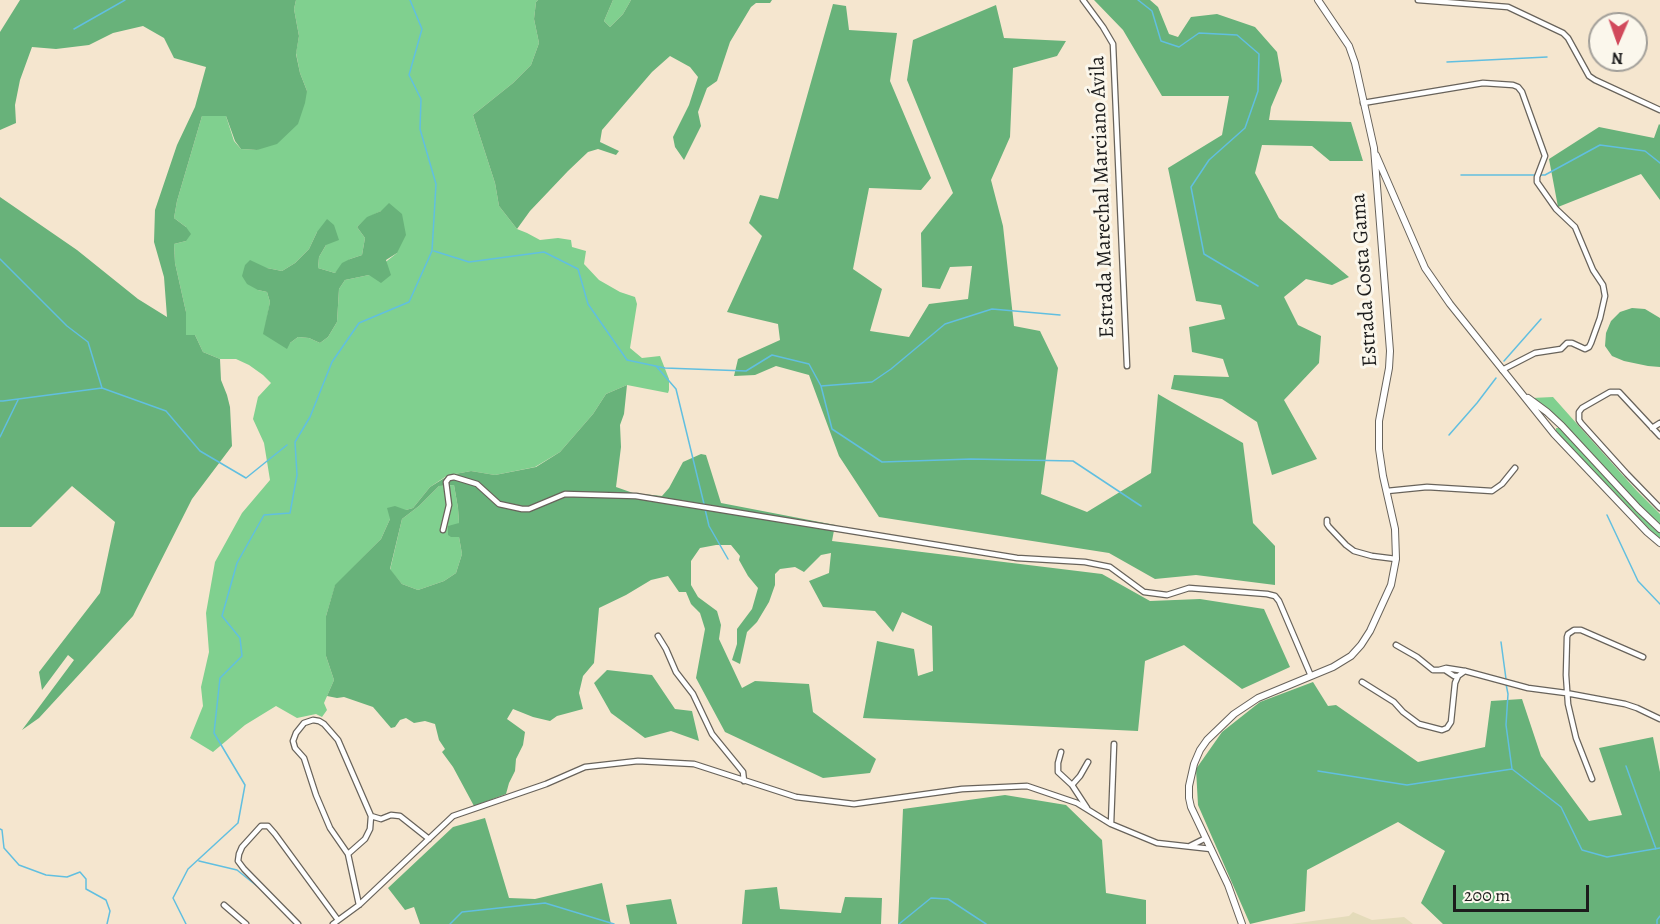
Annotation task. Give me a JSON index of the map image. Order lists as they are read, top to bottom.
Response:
{
  "streets": {
    "main road": ["Estrada Costa Gama"],
    "street": ["Estrada Marechal Marciano Ávila"]
  },
  "scale_bar": "200 m",
  "north": "bottom"
}
